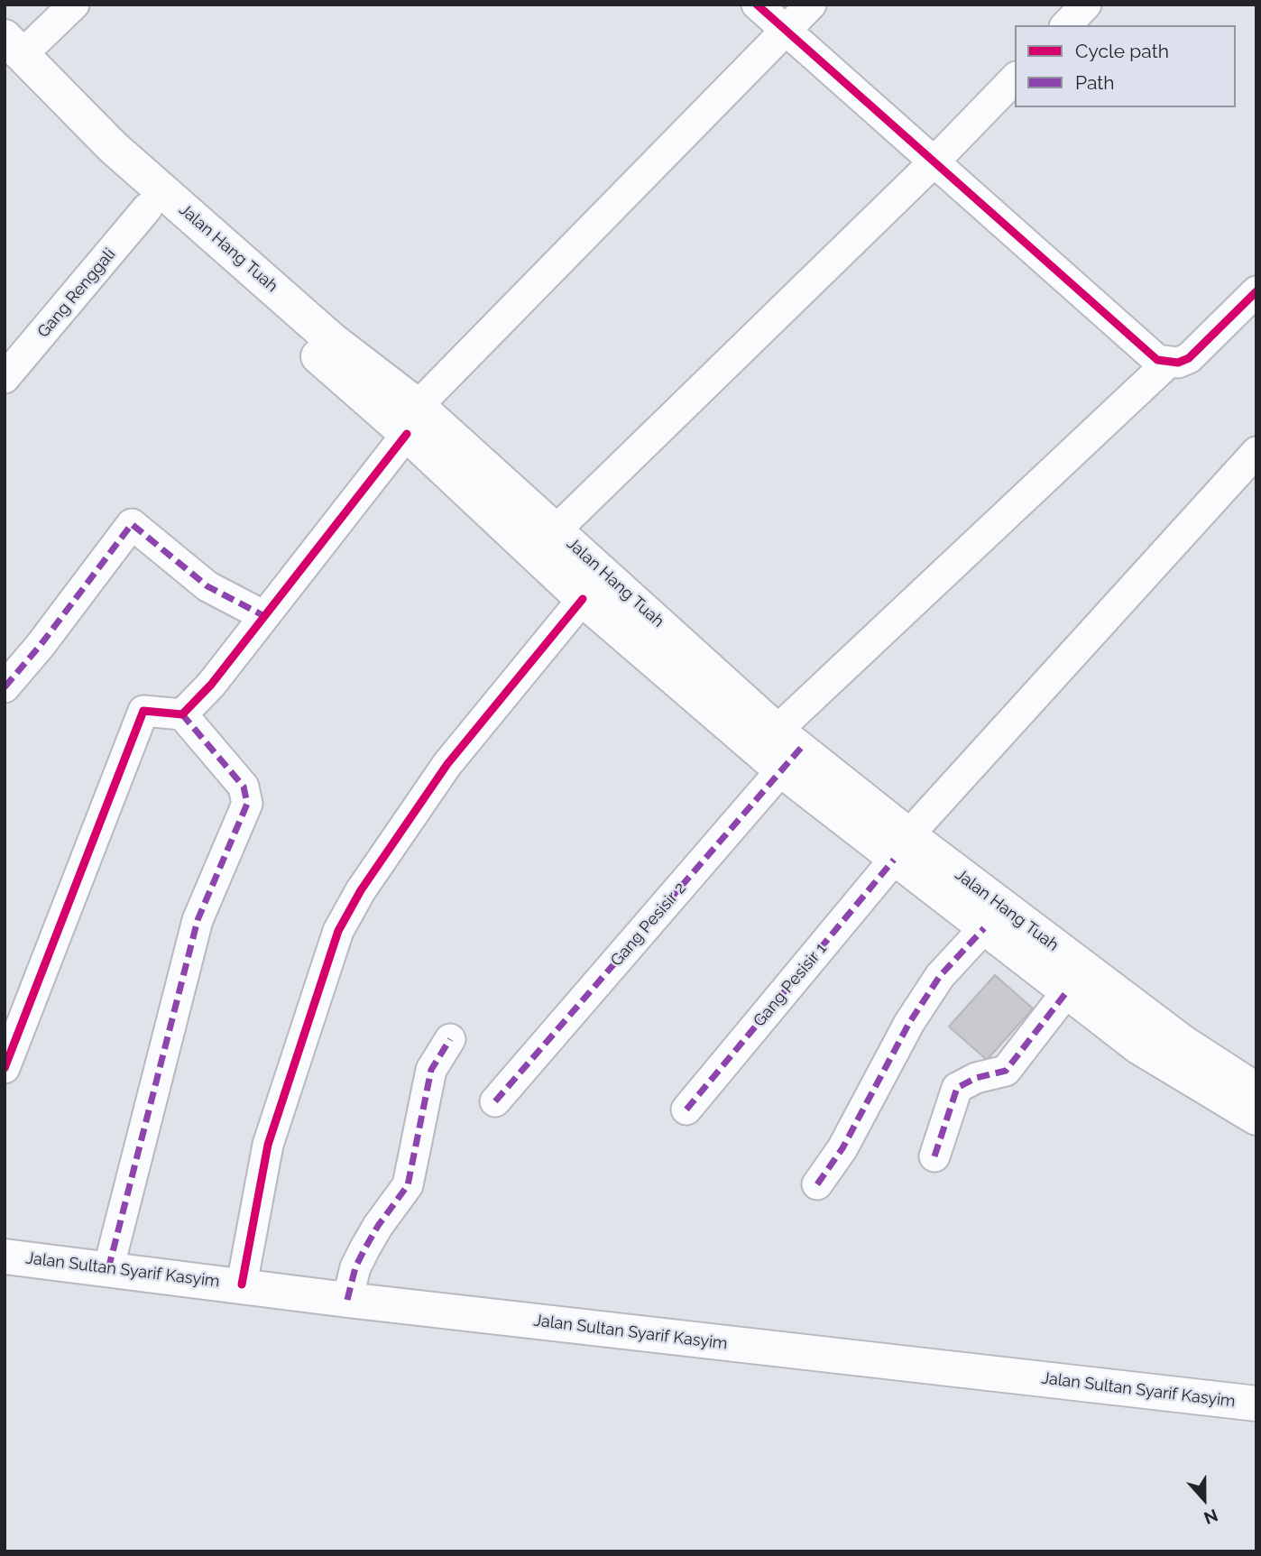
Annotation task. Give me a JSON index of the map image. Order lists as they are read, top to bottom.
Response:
{
  "streets": {
    "main road": ["Jalan Hang Tuah", "Jalan Sultan Syarif Kasyim"],
    "street": ["Gang Renggali", "Gang Pesisir 2", "Gang Pesisir 1"]
  },
  "crossings": [
    ["Jalan Hang Tuah", "Gang Renggali"],
    ["Jalan Hang Tuah", "Gang Pesisir 2"],
    ["Jalan Hang Tuah", "Gang Pesisir 1"]
  ],
  "legend": ["Cycle path", "Path"],
  "north": "bottom"
}
